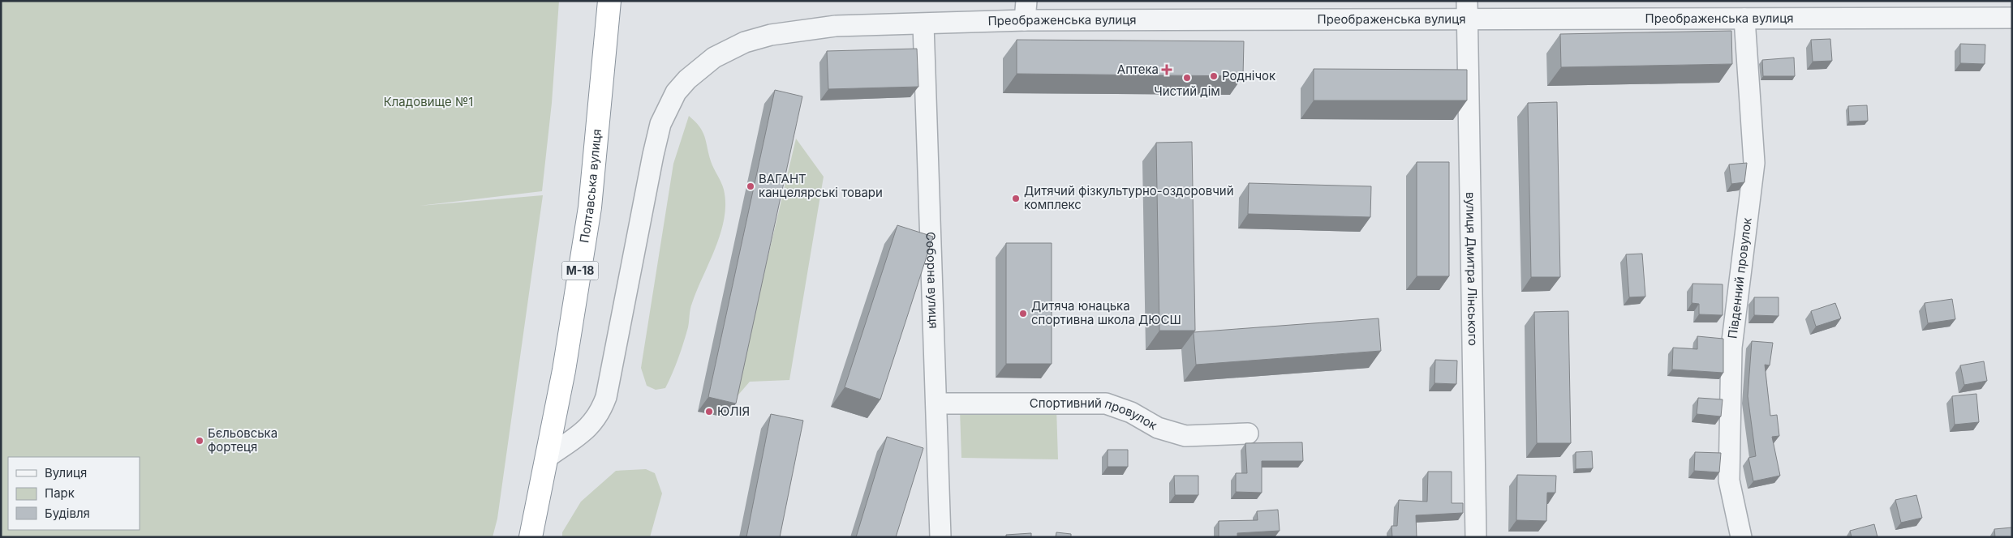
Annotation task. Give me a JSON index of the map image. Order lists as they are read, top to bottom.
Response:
{
  "streets": {
    "highway": ["Полтавська вулиця", "М-18"],
    "street": [
      "Преображенська вулиця",
      "вулиця Дмитра Лінського",
      "Південний провулок",
      "Соборна вулиця",
      "Спортивний провулок"
    ]
  },
  "crossings": [
    ["Преображенська вулиця", "Полтавська вулиця"],
    ["Преображенська вулиця", "вулиця Дмитра Лінського"],
    ["Преображенська вулиця", "Південний провулок"],
    ["Преображенська вулиця", "Соборна вулиця"],
    ["Соборна вулиця", "Спортивний провулок"]
  ],
  "parks": ["Кладовище №1"],
  "places": {
    "health": ["Аптека"],
    "other": [
      "Роднічок",
      "Чистий дім",
      "ВАГАНТ канцелярські товари",
      "Дитячий фізкультурно-оздоровчий комплекс",
      "Дитяча юнацька спортивна школа ДЮСШ",
      "ЮЛІЯ",
      "Бєльовська фортеця"
    ]
  },
  "legend": ["Вулиця", "Парк", "Будівля"]
}
